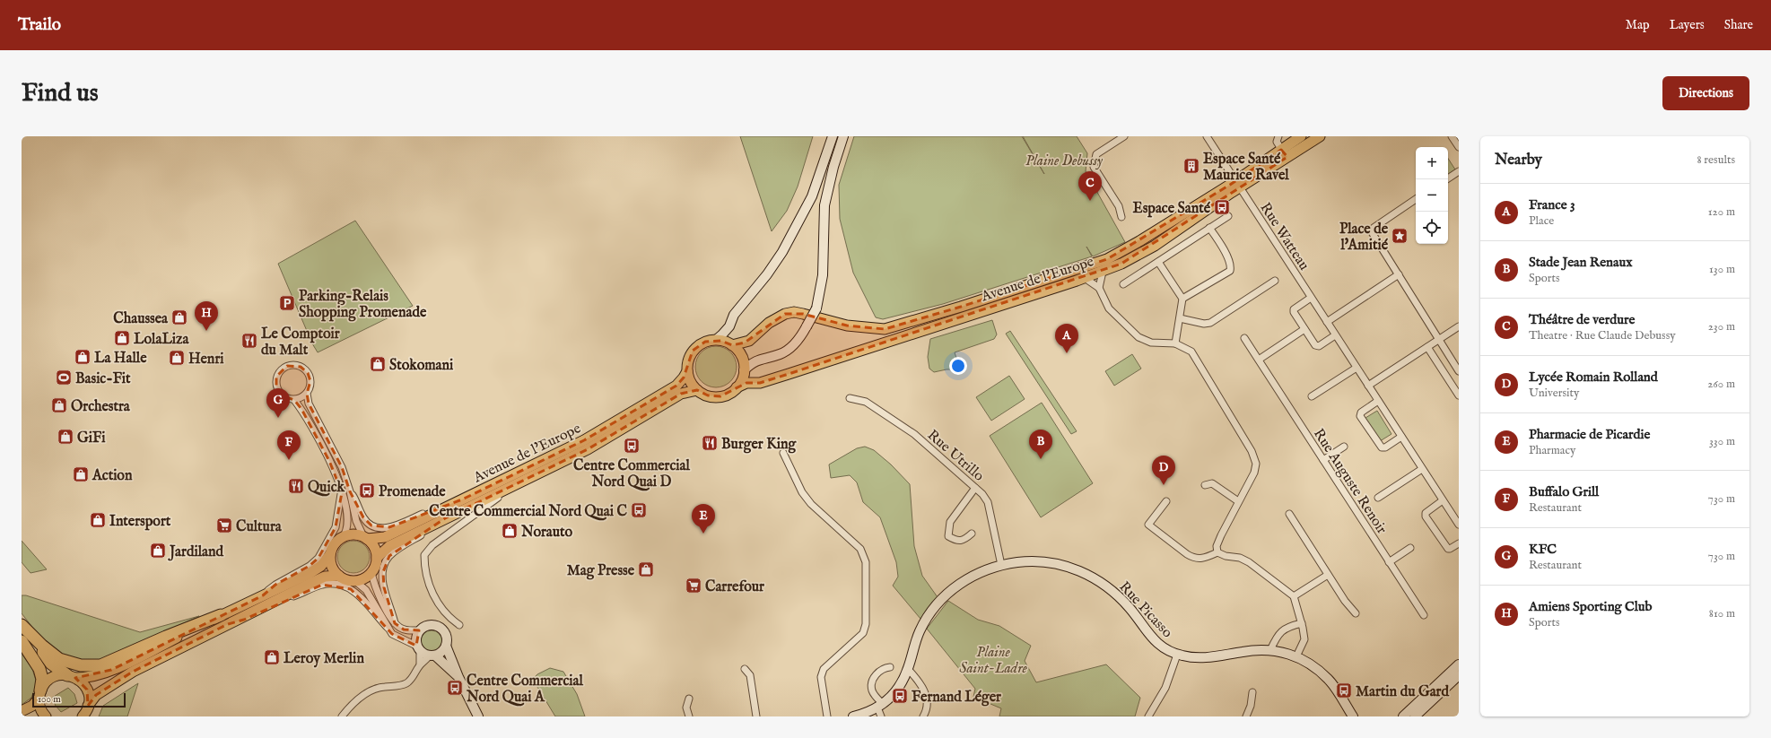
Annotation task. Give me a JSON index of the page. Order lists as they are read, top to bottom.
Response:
{
  "streets": {
    "main road": ["Avenue de l'Europe"],
    "street": [
      "Rue Watteau",
      "Rue Utrillo",
      "Rue Auguste Renoir",
      "Rue Picasso"
    ]
  },
  "crossings": [
    ["Rue Watteau", "Avenue de l'Europe"],
    ["Rue Utrillo", "Rue Picasso"]
  ],
  "parks": ["Plaine Debussy", "Plaine Saint-Ladre"],
  "places": {
    "building": ["Espace Santé Maurice Ravel"],
    "bus stop": [
      "Espace Santé",
      "Centre Commercial Nord Quai D",
      "Promenade",
      "Centre Commercial Nord Quai C",
      "Centre Commercial Nord Quai A",
      "Martin du Gard",
      "Fernand Léger"
    ],
    "place": ["Place de l'Amitié"],
    "parking": ["Parking-Relais Shopping Promenade"],
    "shop": [
      "Chaussea",
      "LolaLiza",
      "La Halle",
      "Henri",
      "Stokomani",
      "Orchestra",
      "GiFi",
      "Action",
      "Intersport",
      "Norauto",
      "Jardiland",
      "Mag Presse",
      "Leroy Merlin"
    ],
    "restaurant": ["Le Comptoir du Malt", "Burger King", "Quick"],
    "sports": ["Basic-Fit"],
    "supermarket": ["Cultura", "Carrefour"]
  },
  "scale_bar": "100 m",
  "page": {
    "header": "Trailo",
    "nav": ["Map", "Layers", "Share"],
    "buttons": "Directions",
    "title": "Find us",
    "heading": ["Nearby", "8 results"],
    "map_buttons": ["+", "−"],
    "pins": [
      "C",
      "H",
      "A",
      "G",
      "B",
      "F",
      "D",
      "E"
    ],
    "list": [
      {
        "mark": "A",
        "name": "France 3",
        "note": "Place",
        "value": "120 m"
      },
      {
        "mark": "B",
        "name": "Stade Jean Renaux",
        "note": "Sports",
        "value": "130 m"
      },
      {
        "mark": "C",
        "name": "Théâtre de verdure",
        "note": "Theatre · Rue Claude Debussy",
        "value": "230 m"
      },
      {
        "mark": "D",
        "name": "Lycée Romain Rolland",
        "note": "University",
        "value": "260 m"
      },
      {
        "mark": "E",
        "name": "Pharmacie de Picardie",
        "note": "Pharmacy",
        "value": "330 m"
      },
      {
        "mark": "F",
        "name": "Buffalo Grill",
        "note": "Restaurant",
        "value": "730 m"
      },
      {
        "mark": "G",
        "name": "KFC",
        "note": "Restaurant",
        "value": "730 m"
      },
      {
        "mark": "H",
        "name": "Amiens Sporting Club",
        "note": "Sports",
        "value": "810 m"
      }
    ],
    "scale": "100 m"
  }
}
